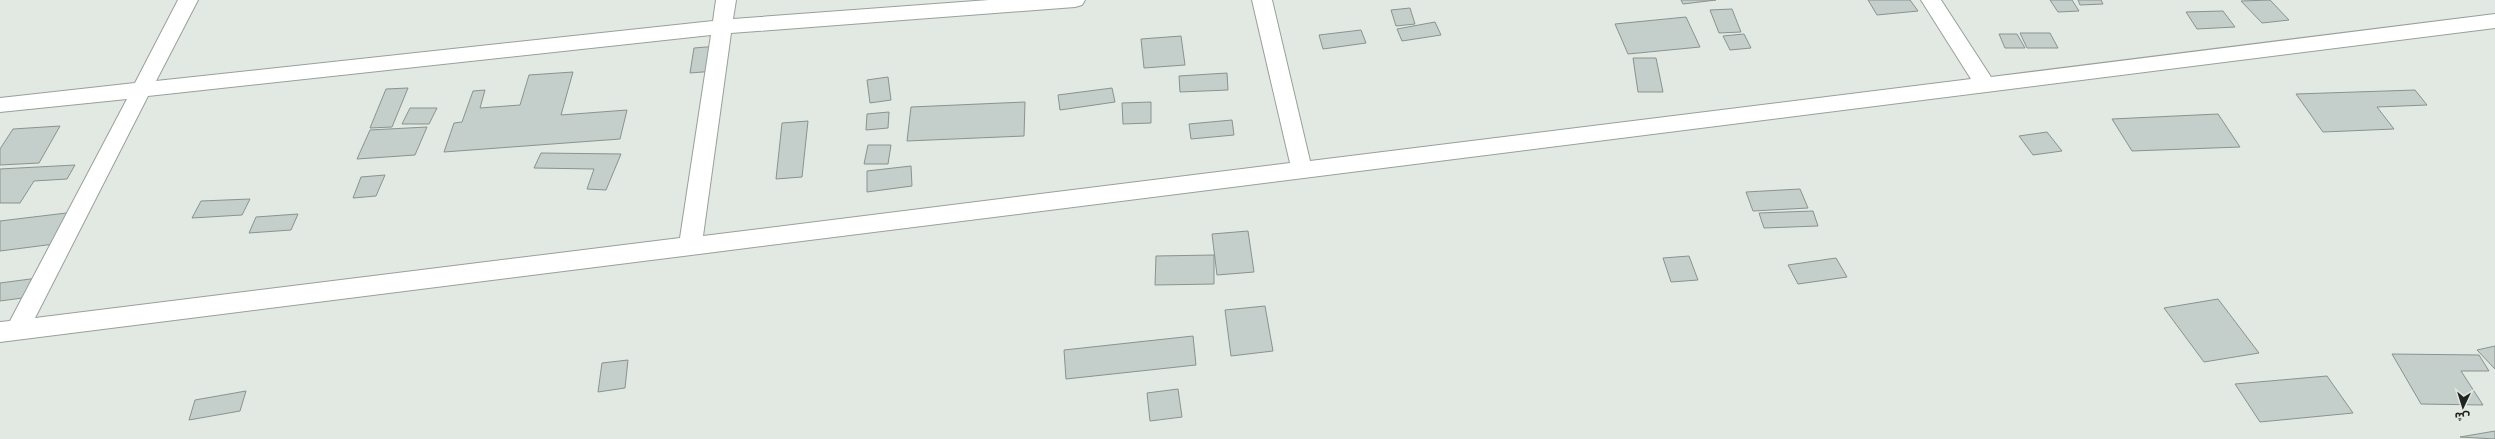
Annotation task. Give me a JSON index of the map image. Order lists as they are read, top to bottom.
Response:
{
  "north": "bottom"
}
